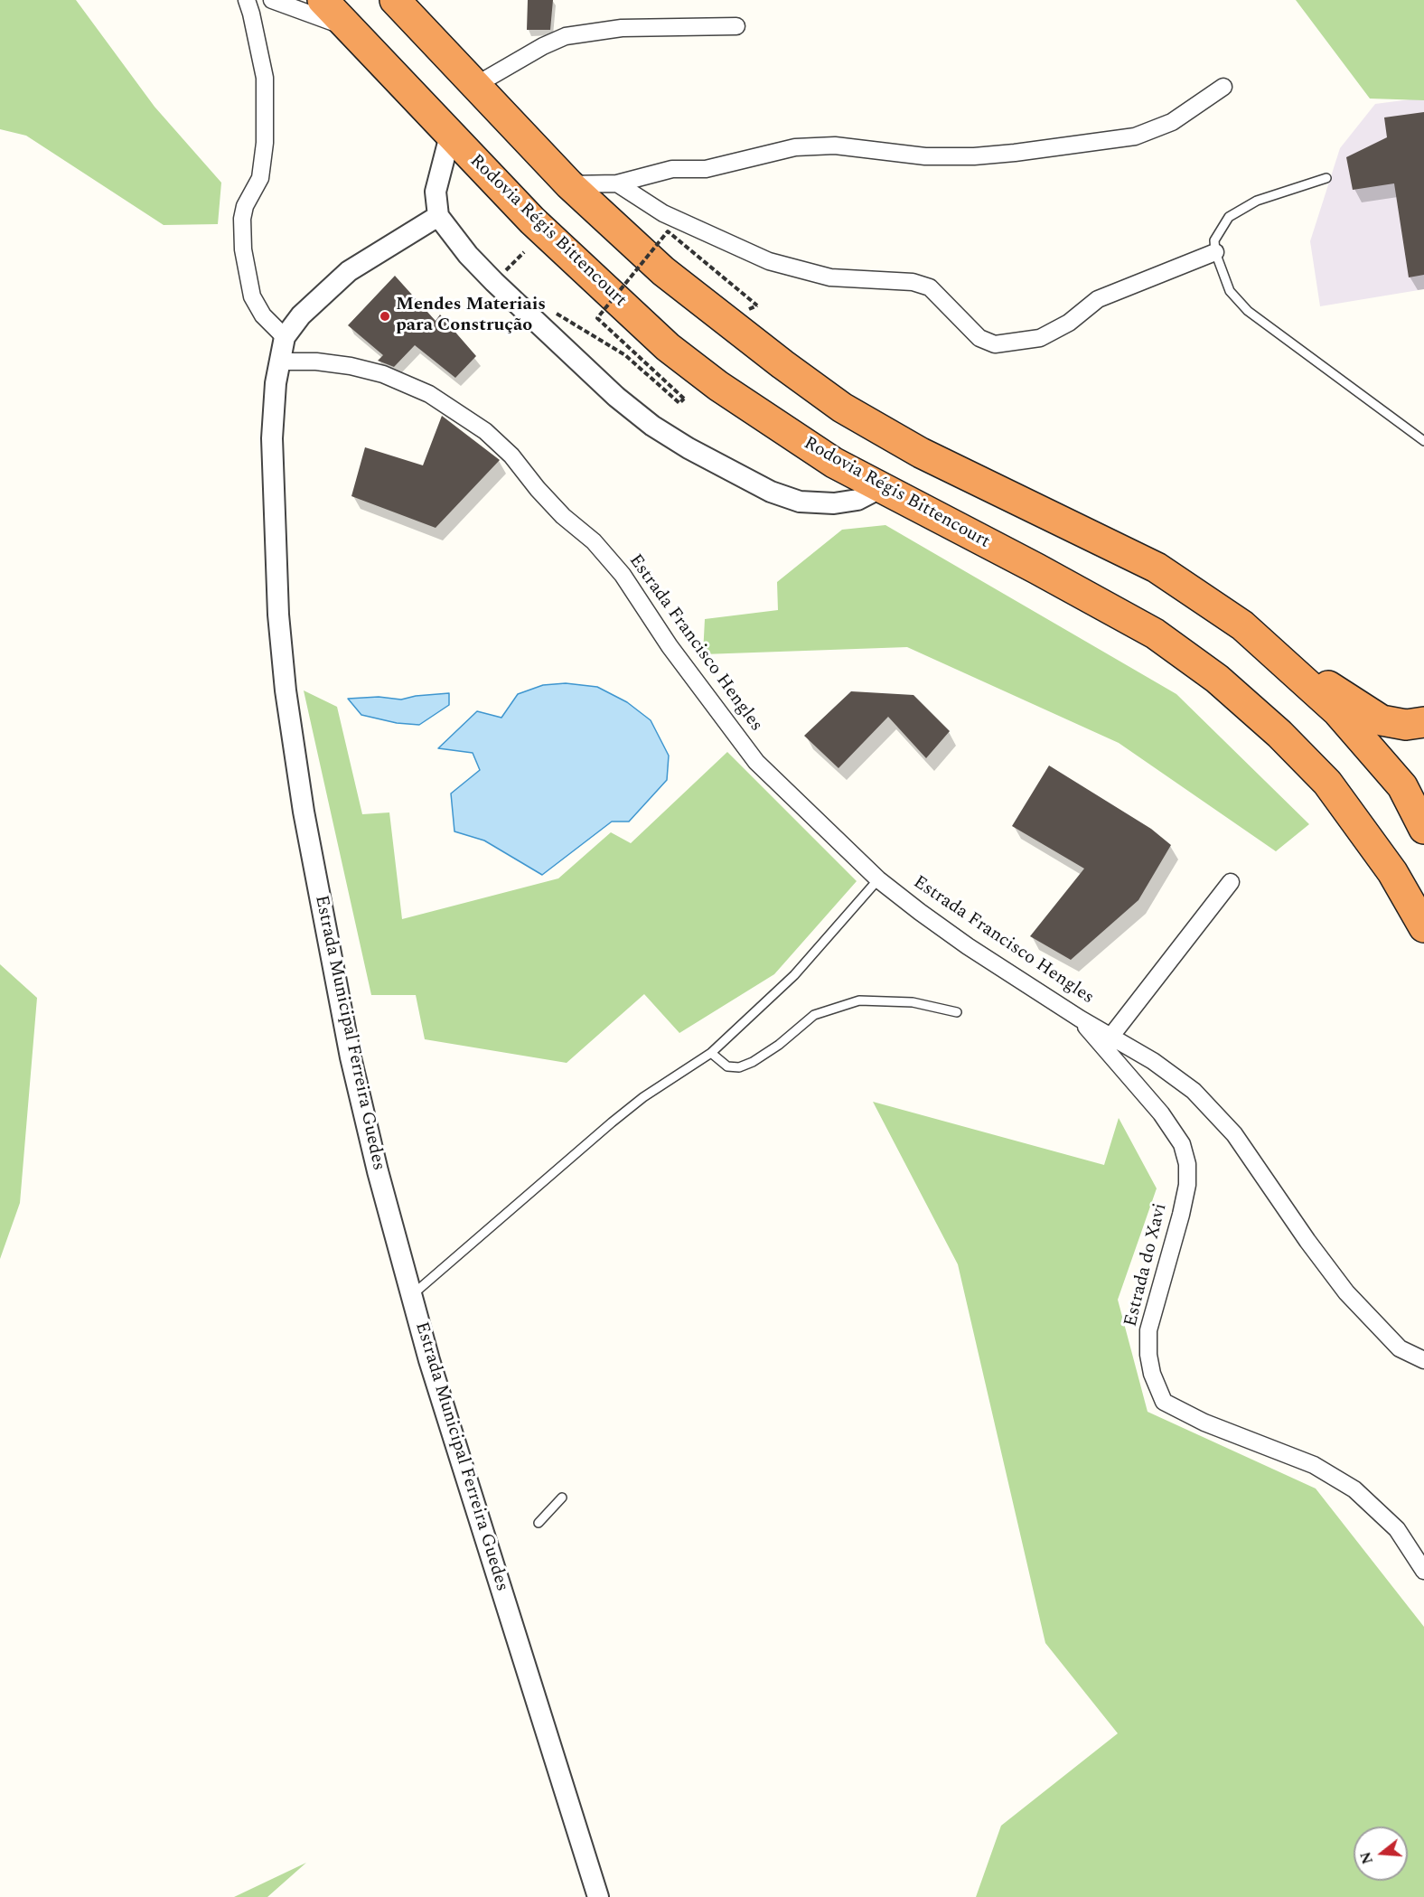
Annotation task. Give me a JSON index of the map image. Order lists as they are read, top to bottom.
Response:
{
  "streets": {
    "highway": ["Rodovia Régis Bittencourt"],
    "street": ["Estrada Francisco Hengles", "Estrada Municipal Ferreira Guedes", "Estrada do Xavi"]
  },
  "crossings": [
    ["Estrada Francisco Hengles", "Estrada Municipal Ferreira Guedes"],
    ["Estrada Francisco Hengles", "Estrada do Xavi"]
  ],
  "places": ["Mendes Materiais para Construção"],
  "north": "left"
}
